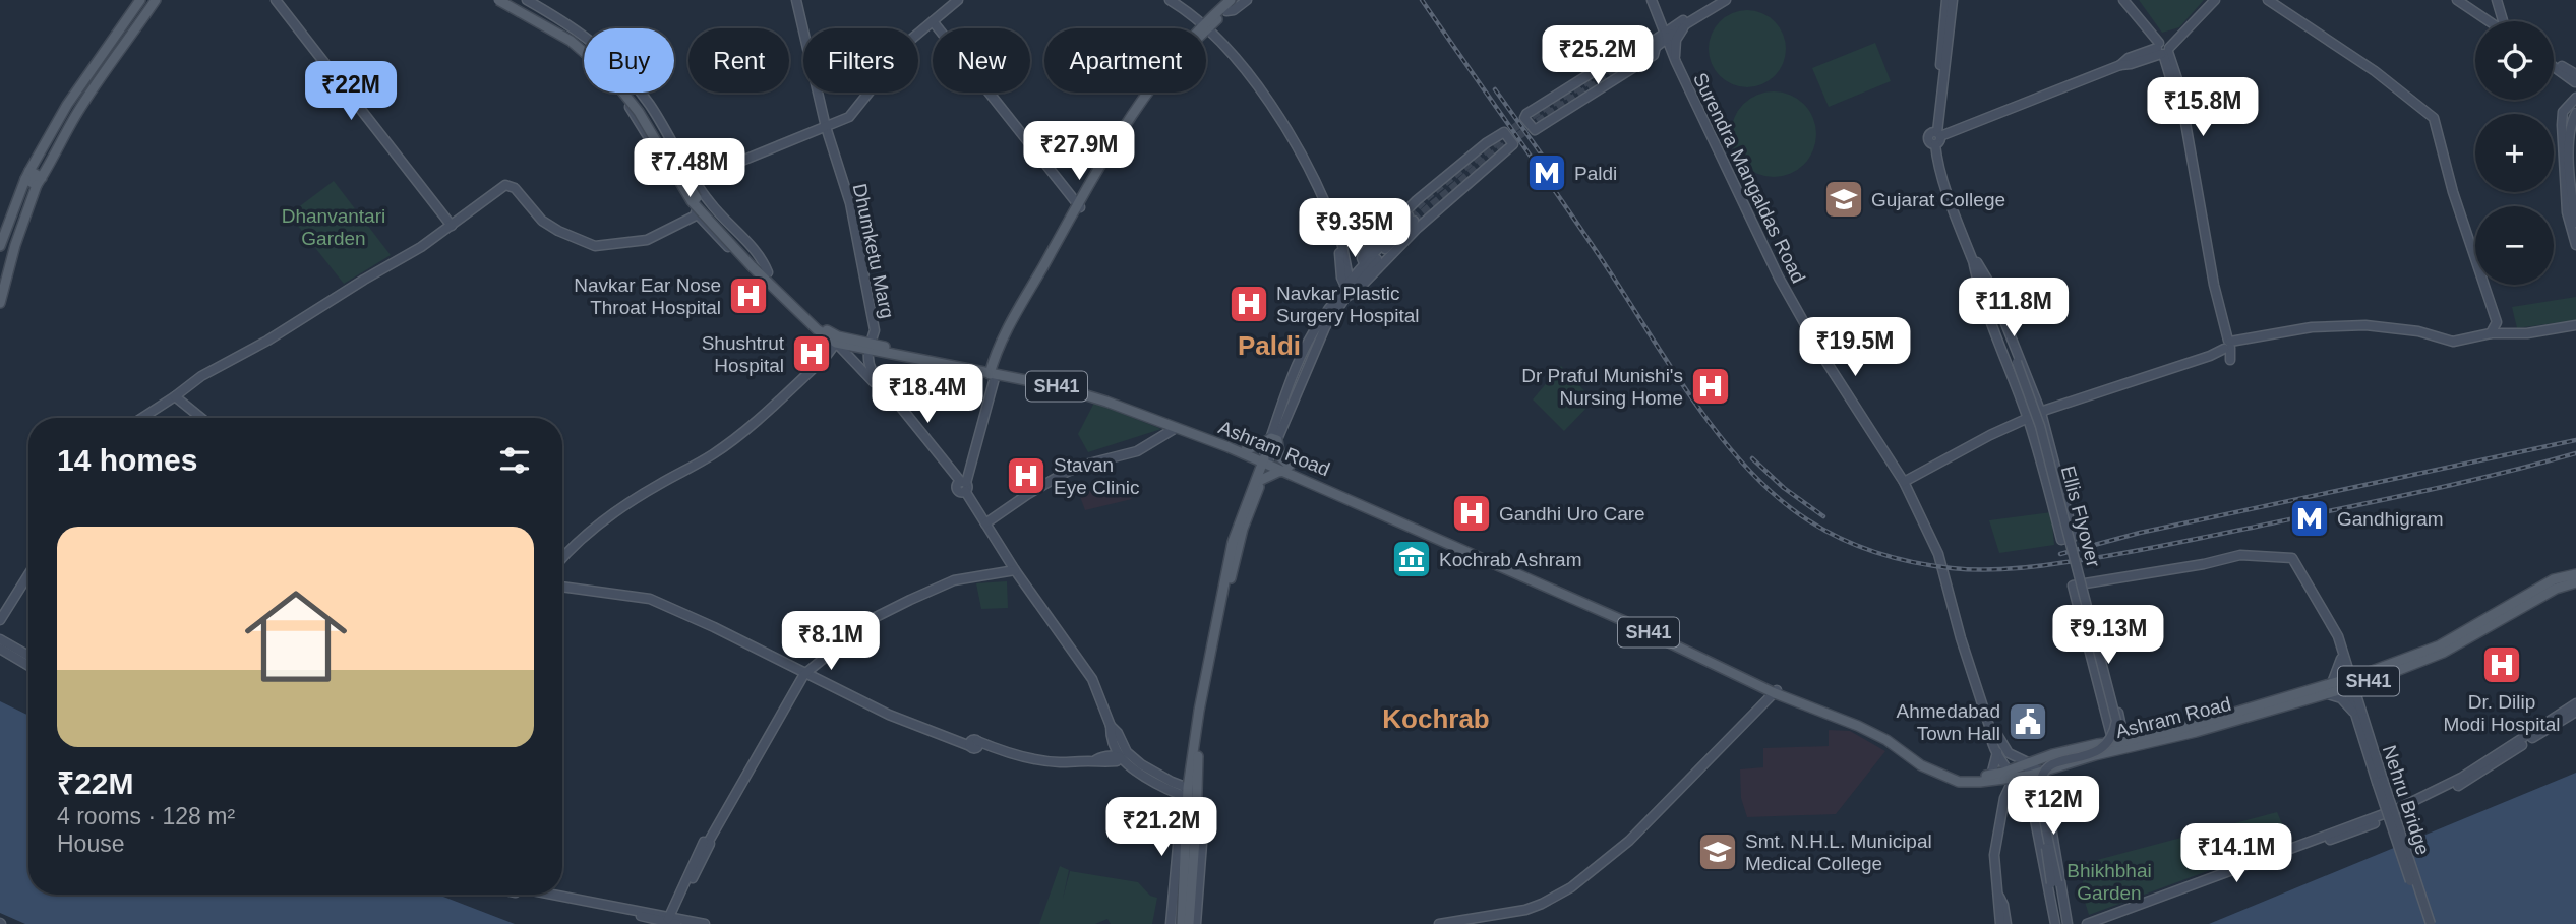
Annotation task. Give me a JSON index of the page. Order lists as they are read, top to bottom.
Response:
{
  "streets": {
    "main road": ["SH41", "Ashram Road"],
    "street": [
      "Surendra Mangaldas Road",
      "Dhumketu Marg",
      "Ellis Flyover",
      "Nehru Bridge"
    ]
  },
  "crossings": [
    ["Surendra Mangaldas Road", "Ashram Road"],
    ["Dhumketu Marg", "Ashram Road"],
    ["Ashram Road", "Nehru Bridge"]
  ],
  "districts": ["Paldi", "Kochrab"],
  "parks": ["Dhanvantari Garden", "Bhikhbhai Garden"],
  "places": {
    "metro station": ["Paldi", "Gandhigram"],
    "school or university": ["Gujarat College", "Smt. N.H.L. Municipal Medical College"],
    "hospital": [
      "Navkar Ear Nose Throat Hospital",
      "Navkar Plastic Surgery Hospital",
      "Shushtrut Hospital",
      "Dr Praful Munishi's Nursing Home",
      "Stavan Eye Clinic",
      "Gandhi Uro Care",
      "Dr. Dilip Modi Hospital"
    ],
    "museum": ["Kochrab Ashram"],
    "public building": ["Ahmedabad Town Hall"]
  },
  "page": {
    "map_buttons": ["+", "−"],
    "price": [
      "₹25.2M",
      "₹22M",
      "₹15.8M",
      "₹27.9M",
      "₹7.48M",
      "₹9.35M",
      "₹11.8M",
      "₹19.5M",
      "₹18.4M",
      "₹9.13M",
      "₹8.1M",
      "₹12M",
      "₹21.2M",
      "₹14.1M"
    ],
    "chip": [
      "Buy",
      "Rent",
      "Filters",
      "New",
      "Apartment"
    ],
    "heading": "14 homes",
    "list": [
      {
        "name": "₹22M",
        "note": "4 rooms · 128 m² · House"
      }
    ]
  }
}
